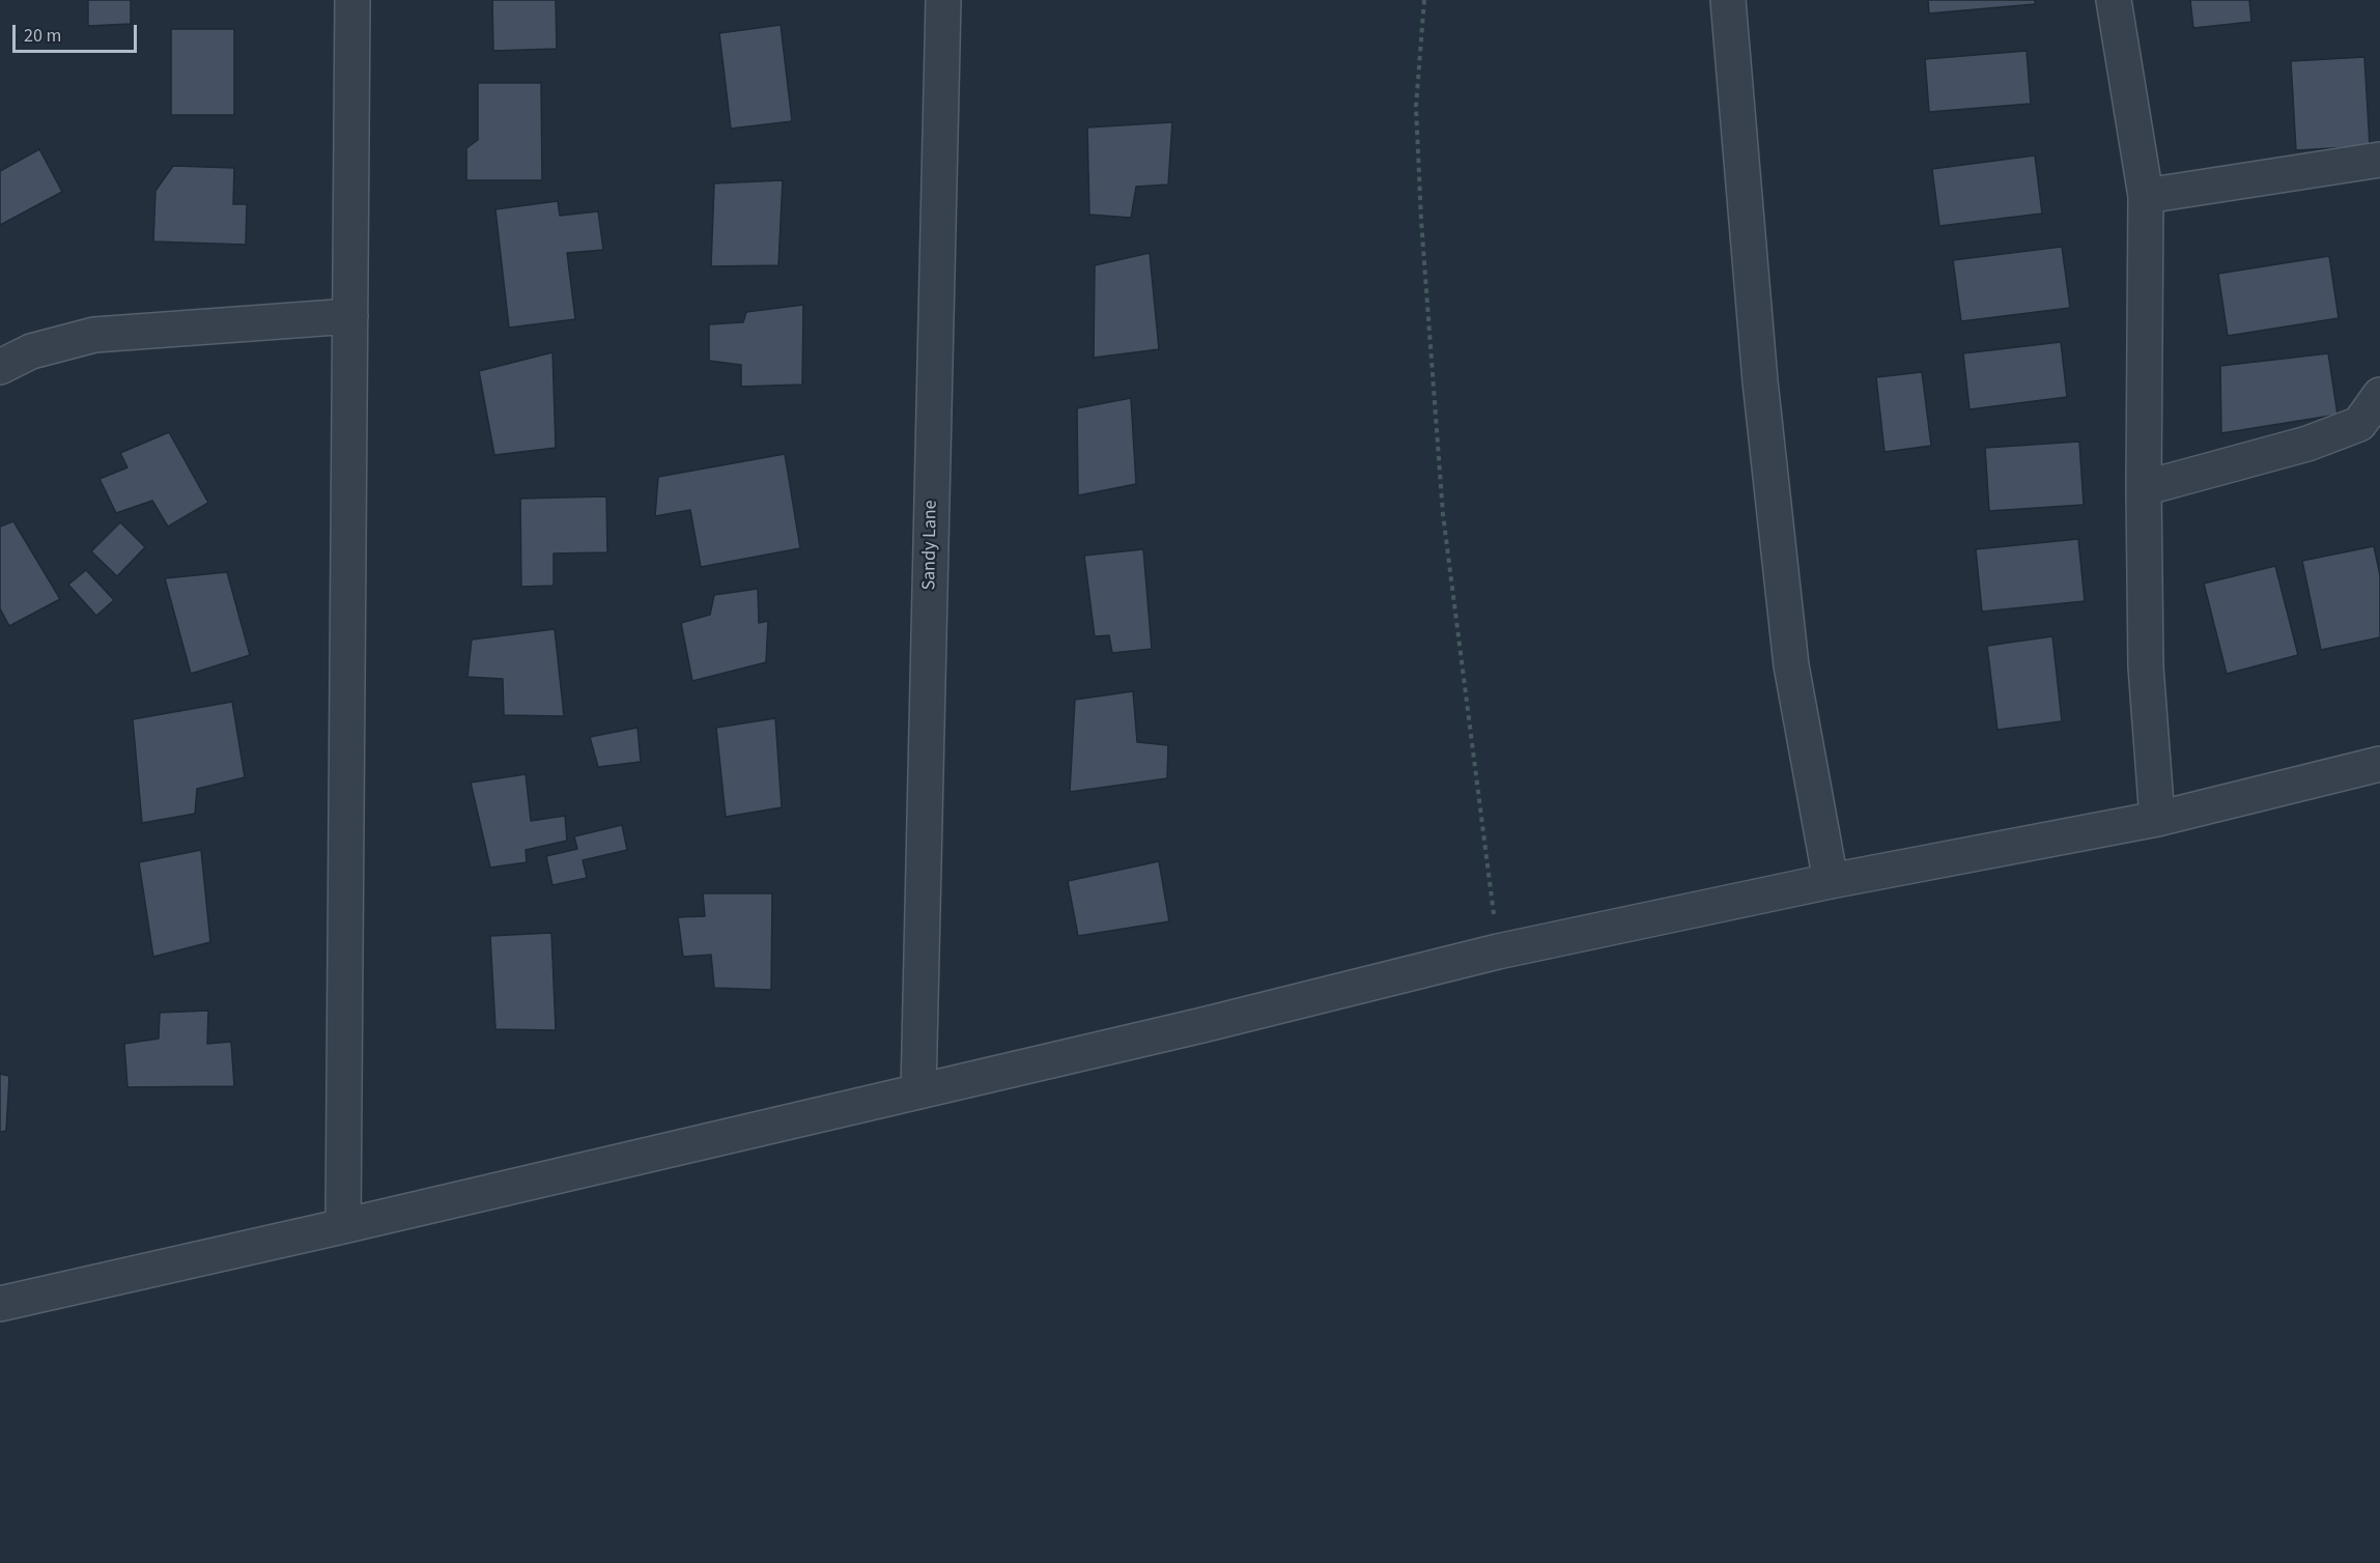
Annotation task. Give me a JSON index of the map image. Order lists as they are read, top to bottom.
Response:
{
  "streets": {
    "street": ["Sandy Lane"]
  },
  "scale_bar": "20 m"
}
